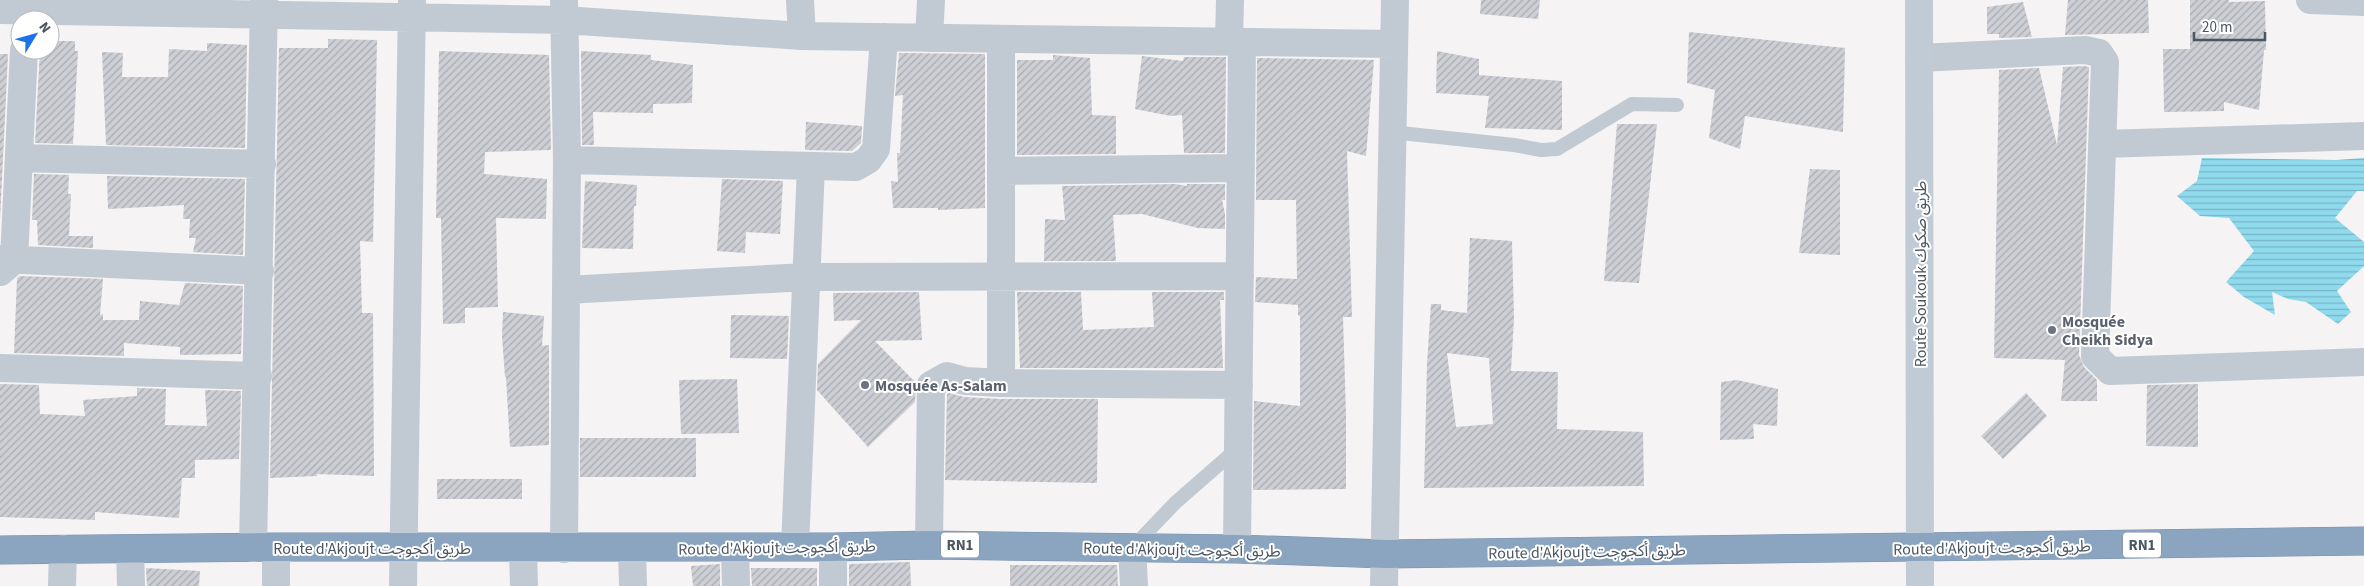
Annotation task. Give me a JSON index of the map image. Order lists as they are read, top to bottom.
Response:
{
  "streets": {
    "highway": ["RN1", "Route d'Akjoujt طريق أكجوجت"],
    "street": ["Route Soukouk طريق صكوك"]
  },
  "crossings": [
    ["Route Soukouk طريق صكوك", "Route d'Akjoujt طريق أكجوجت"]
  ],
  "places": ["Mosquée Cheikh Sidya", "Mosquée As-Salam"],
  "scale_bar": "20 m",
  "north": "top right"
}
